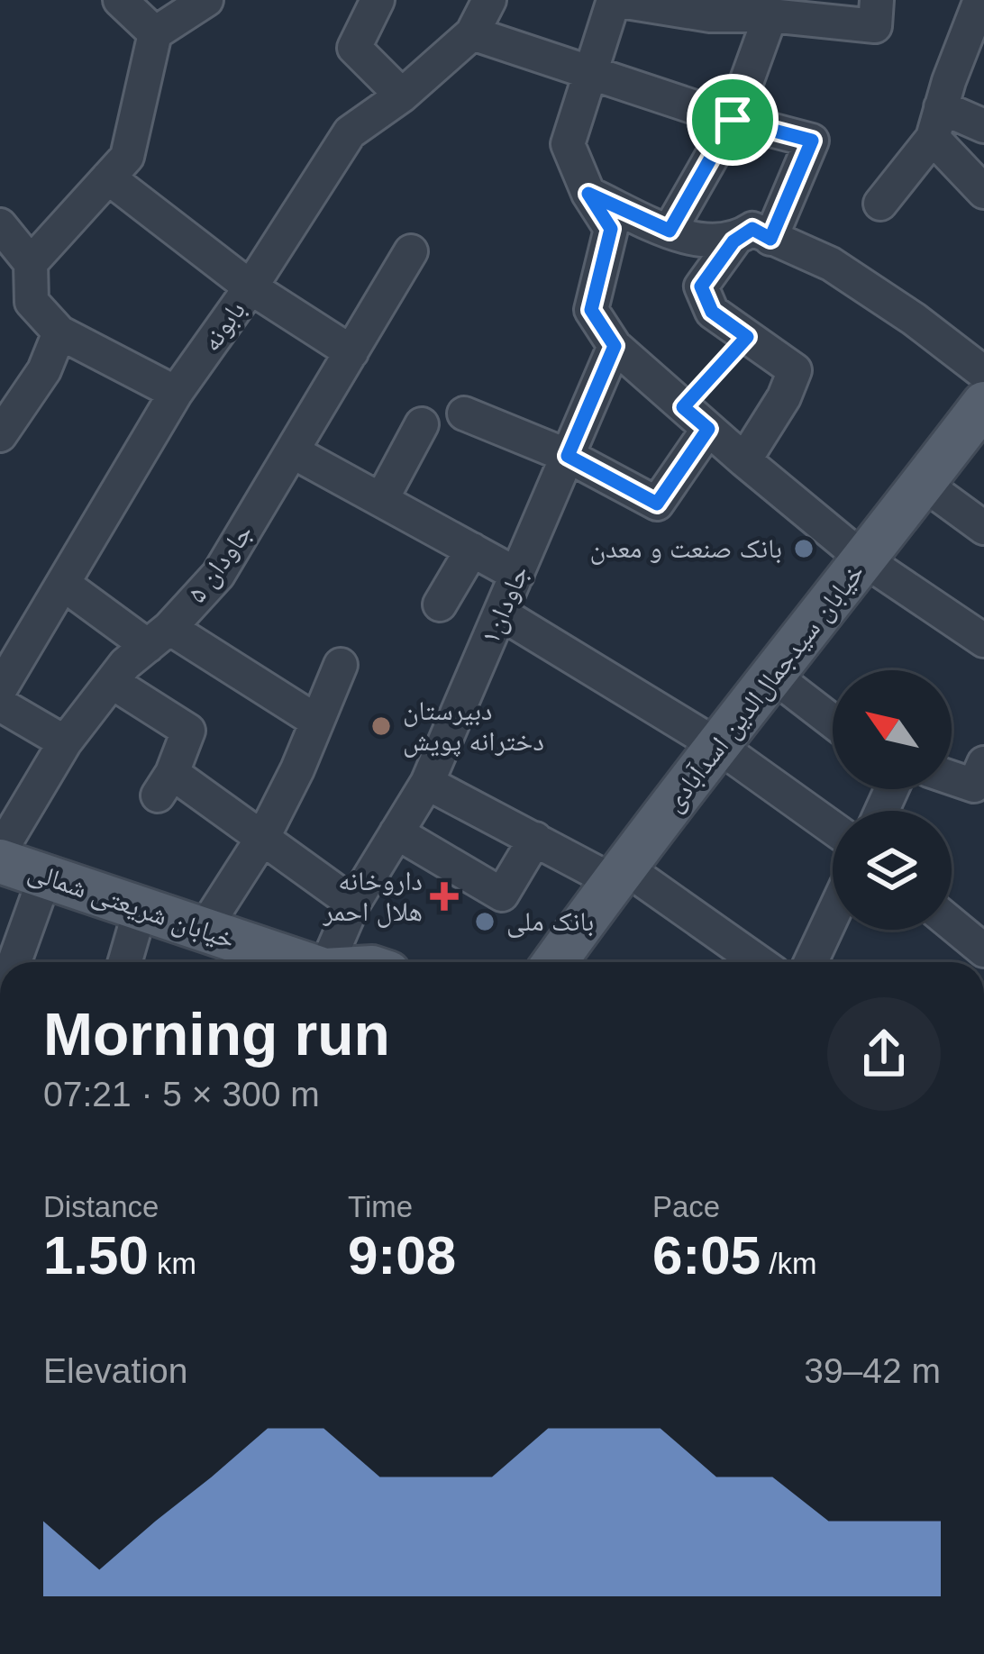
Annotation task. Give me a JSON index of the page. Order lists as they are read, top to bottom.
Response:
{
  "streets": {
    "main road": ["خیابان سیدجمال‌الدین اسدآبادی", "خیابان شریعتی شمالی"],
    "street": ["بابونه", "جاودان ۵", "جاودان۱"]
  },
  "places": {
    "other": ["بانک صنعت و معدن", "دبیرستان دخترانه پویش", "بانک ملی"],
    "health": ["داروخانه هلال احمر"]
  },
  "north": "top left",
  "page": {
    "heading": ["Morning run", "07:21 · 5 × 300 m"],
    "stats": [
      ["Distance", "1.50 km"],
      ["Time", "9:08"],
      ["Pace", "6:05 /km"]
    ],
    "chart": ["Elevation", "39–42 m"]
  }
}
